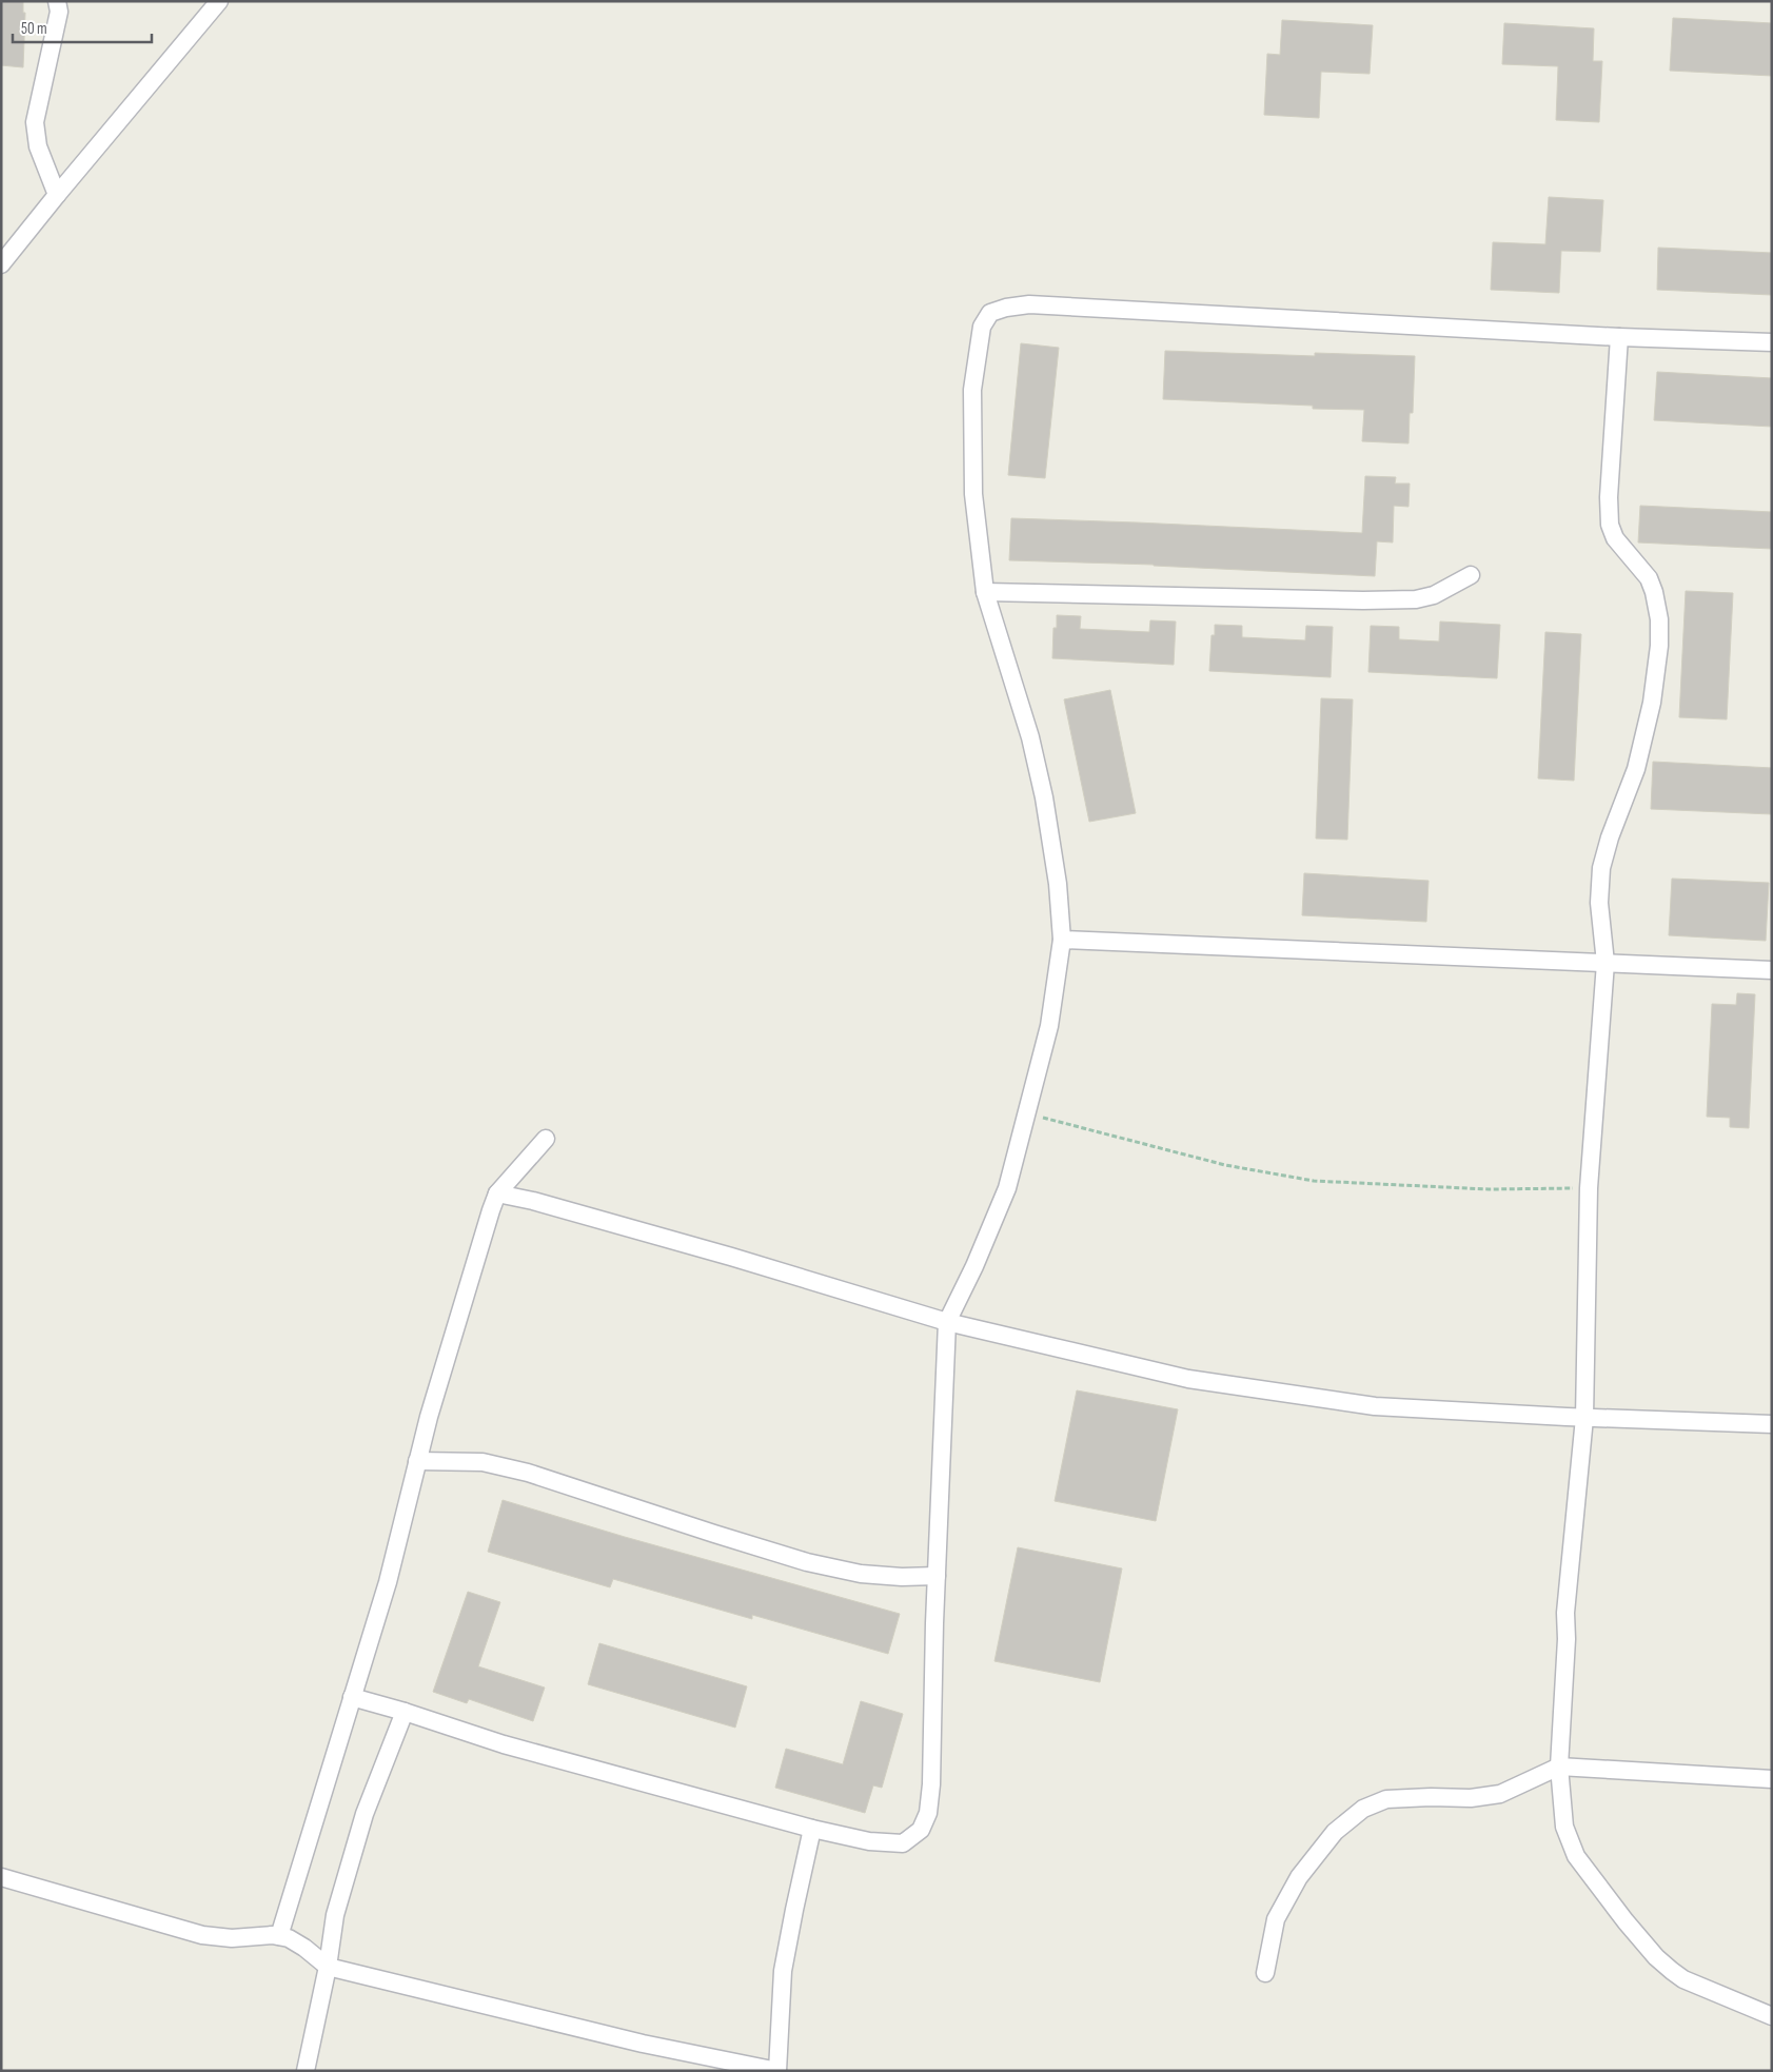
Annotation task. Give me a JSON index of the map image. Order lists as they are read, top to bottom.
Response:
{
  "scale_bar": "50 m"
}
